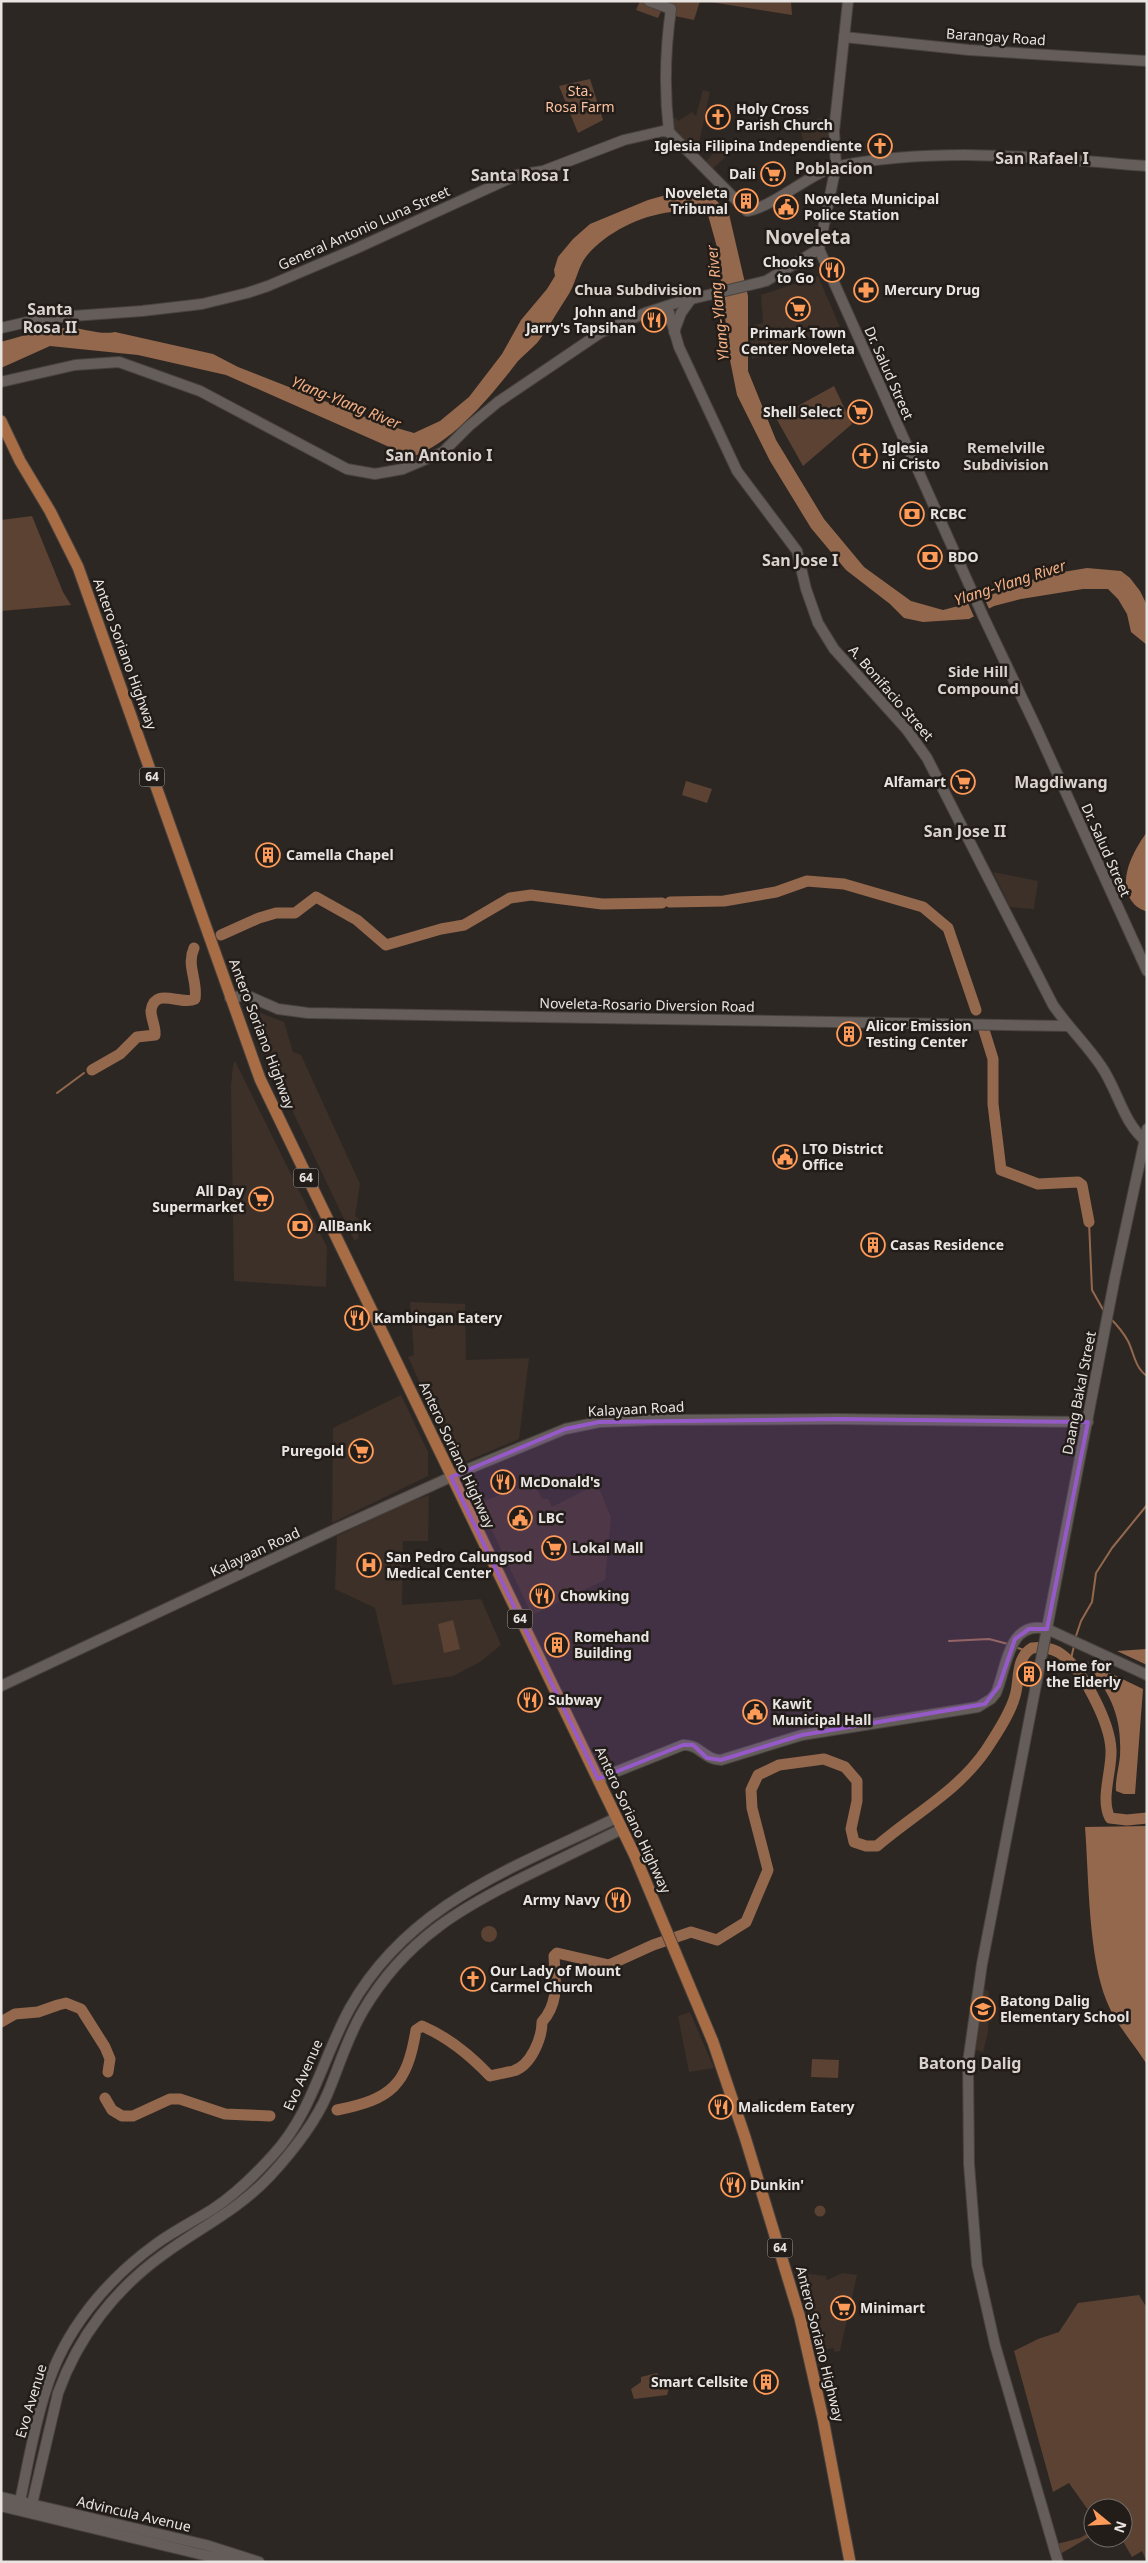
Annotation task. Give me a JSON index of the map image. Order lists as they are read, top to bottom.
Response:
{
  "streets": {
    "main road": ["Antero Soriano Highway", "64"],
    "street": [
      "Barangay Road",
      "General Antonio Luna Street",
      "Dr. Salud Street",
      "A. Bonifacio Street",
      "Noveleta-Rosario Diversion Road",
      "Daang Bakal Street",
      "Kalayaan Road",
      "Evo Avenue",
      "Advincula Avenue"
    ]
  },
  "crossings": [
    ["Antero Soriano Highway", "Noveleta-Rosario Diversion Road"],
    ["Antero Soriano Highway", "Kalayaan Road"],
    ["Antero Soriano Highway", "Evo Avenue"],
    ["A. Bonifacio Street", "Noveleta-Rosario Diversion Road"],
    ["A. Bonifacio Street", "Daang Bakal Street"],
    ["Daang Bakal Street", "Kalayaan Road"],
    ["Evo Avenue", "Advincula Avenue"]
  ],
  "districts": [
    "San Rafael I",
    "Poblacion",
    "Santa Rosa I",
    "Noveleta",
    "Chua Subdivision",
    "Santa Rosa II",
    "Remelville Subdivision",
    "San Antonio I",
    "San Jose I",
    "Side Hill Compound",
    "Magdiwang",
    "San Jose II",
    "Batong Dalig"
  ],
  "water": ["Ylang-Ylang River"],
  "parks": ["Sta. Rosa Farm"],
  "places": {
    "church": [
      "Holy Cross Parish Church",
      "Iglesia Filipina Independiente",
      "Iglesia ni Cristo",
      "Our Lady of Mount Carmel Church"
    ],
    "supermarket": [
      "Dali",
      "Primark Town Center Noveleta",
      "Shell Select",
      "Alfamart",
      "All Day Supermarket",
      "Puregold",
      "Lokal Mall",
      "Minimart"
    ],
    "building": [
      "Noveleta Tribunal",
      "Camella Chapel",
      "Alicor Emission Testing Center",
      "Casas Residence",
      "Romehand Building",
      "Home for the Elderly",
      "Smart Cellsite"
    ],
    "public building": [
      "Noveleta Municipal Police Station",
      "LTO District Office",
      "LBC",
      "Kawit Municipal Hall"
    ],
    "restaurant": [
      "Chooks to Go",
      "John and Jarry's Tapsihan",
      "Kambingan Eatery",
      "McDonald's",
      "Chowking",
      "Subway",
      "Army Navy",
      "Malicdem Eatery",
      "Dunkin'"
    ],
    "pharmacy": ["Mercury Drug"],
    "bank": ["RCBC", "BDO", "AllBank"],
    "hospital": ["San Pedro Calungsod Medical Center"],
    "school or university": ["Batong Dalig Elementary School"]
  },
  "north": "right"
}
